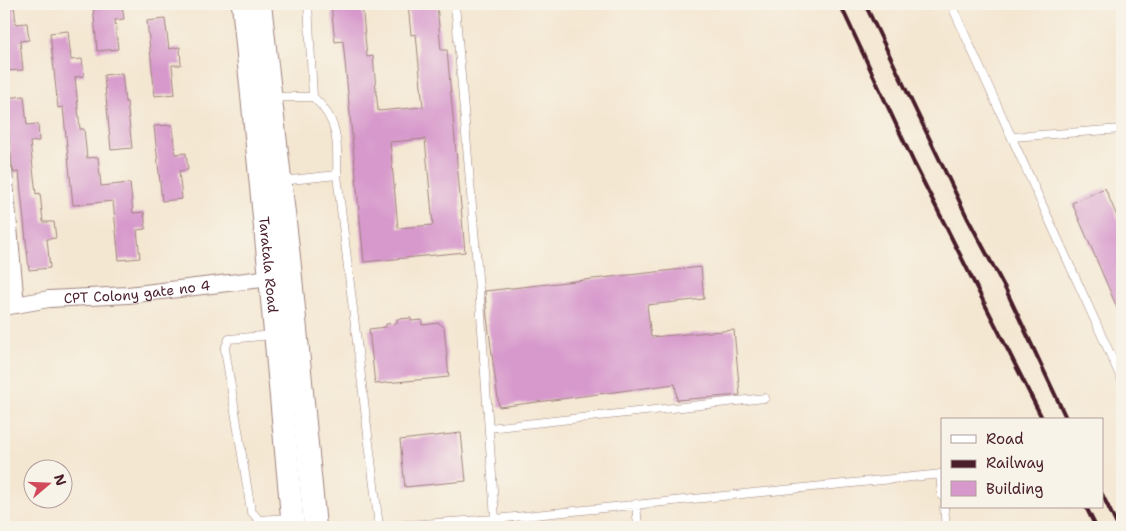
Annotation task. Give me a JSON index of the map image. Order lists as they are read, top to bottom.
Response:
{
  "streets": {
    "main road": ["Taratala Road"],
    "street": ["CPT Colony gate no 4"]
  },
  "crossings": [
    ["Taratala Road", "CPT Colony gate no 4"]
  ],
  "legend": ["Road", "Railway", "Building"],
  "north": "right"
}
